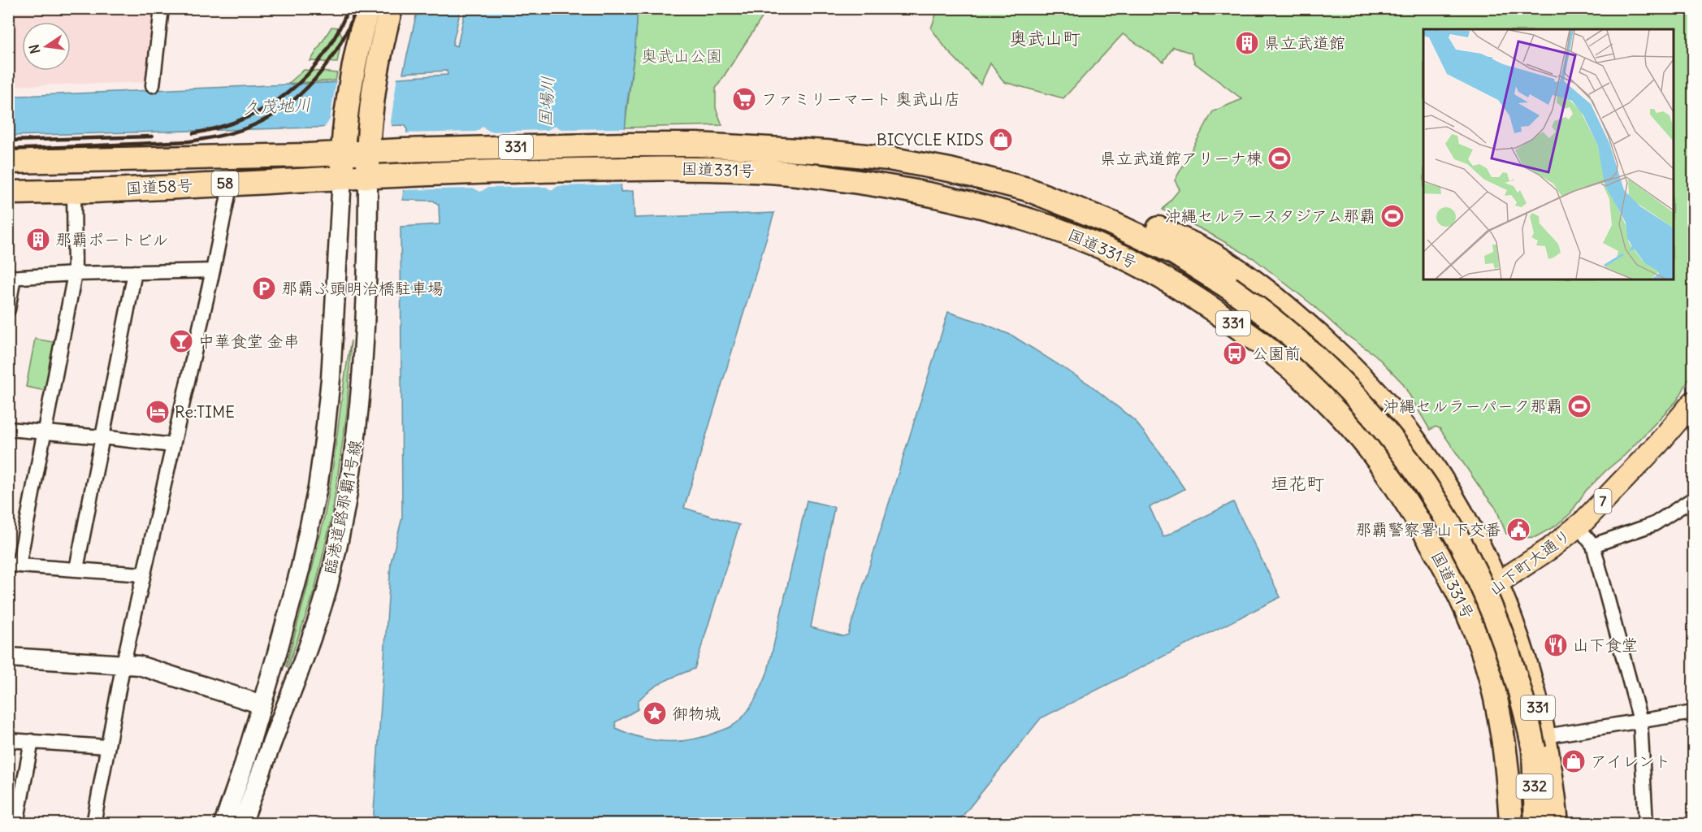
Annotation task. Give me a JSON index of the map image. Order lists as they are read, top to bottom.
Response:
{
  "streets": {
    "highway": [
      "331",
      "国道331号",
      "58",
      "国道58号",
      "332"
    ],
    "main road": ["7", "山下町大通り"],
    "street": ["臨港道路那覇1号線"]
  },
  "crossings": [
    ["国道331号", "国道58号"],
    ["国道331号", "臨港道路那覇1号線"],
    ["国道331号", "山下町大通り"],
    ["国道331号", "332"],
    ["国道58号", "臨港道路那覇1号線"]
  ],
  "districts": ["奥武山町", "垣花町"],
  "water": ["国場川", "久茂地川"],
  "parks": ["奥武山公園"],
  "places": {
    "building": ["県立武道館", "那覇ポートビル"],
    "supermarket": ["ファミリーマート 奥武山店"],
    "shop": ["BICYCLE KIDS", "アイレント"],
    "sports": ["県立武道館アリーナ棟", "沖縄セルラースタジアム那覇", "沖縄セルラーパーク那覇"],
    "parking": ["那覇ふ頭明治橋駐車場"],
    "bar": ["中華食堂 金串"],
    "bus stop": ["公園前"],
    "hotel": ["Re:TIME"],
    "public building": ["那覇警察署山下交番"],
    "restaurant": ["山下食堂"],
    "place": ["御物城"]
  },
  "north": "left"
}
